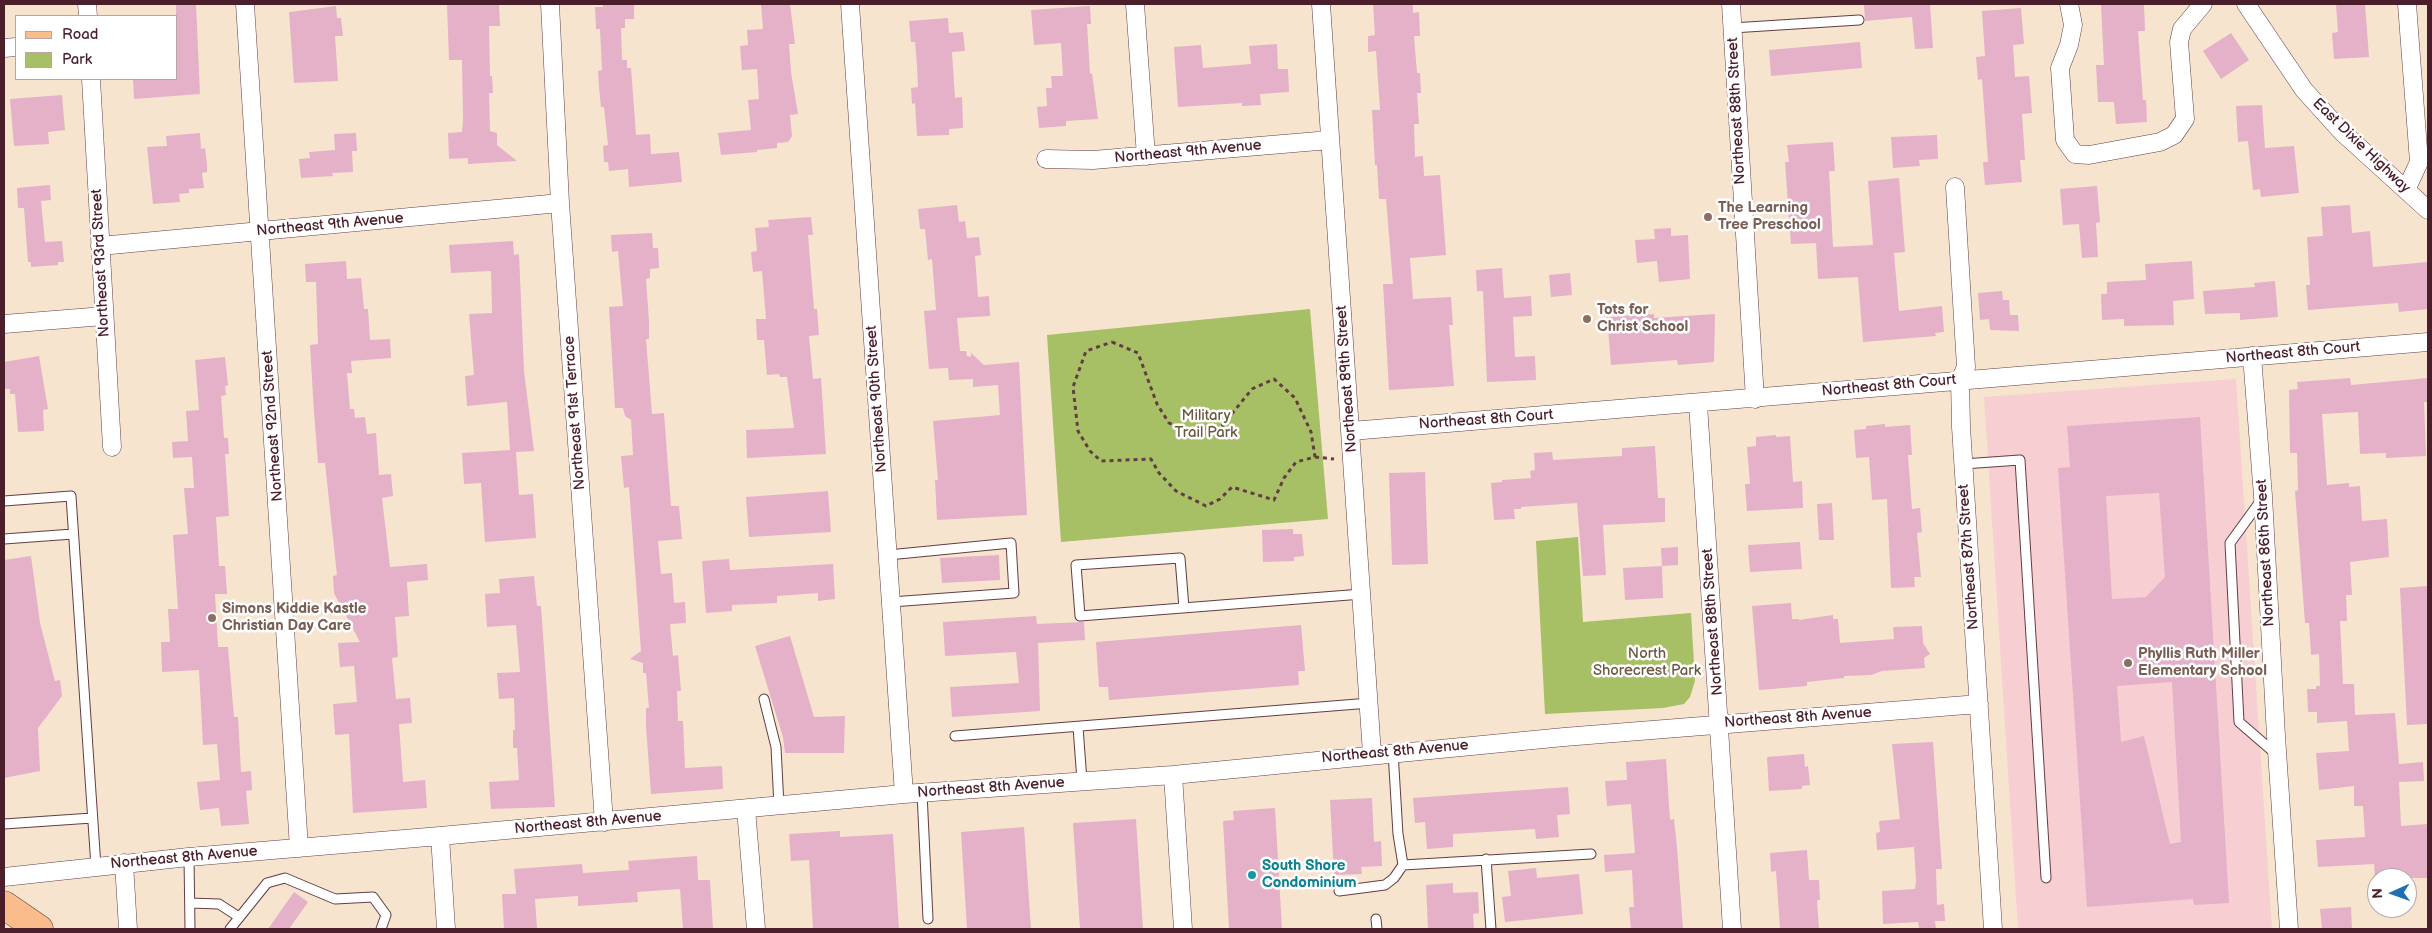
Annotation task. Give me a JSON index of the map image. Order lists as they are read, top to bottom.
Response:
{
  "streets": {
    "street": [
      "Northeast 88th Street",
      "East Dixie Highway",
      "Northeast 9th Avenue",
      "Northeast 93rd Street",
      "Northeast 8th Court",
      "Northeast 89th Street",
      "Northeast 90th Street",
      "Northeast 91st Terrace",
      "Northeast 92nd Street",
      "Northeast 86th Street",
      "Northeast 87th Street",
      "Northeast 8th Avenue"
    ]
  },
  "crossings": [
    ["Northeast 88th Street", "Northeast 8th Court"],
    ["Northeast 88th Street", "Northeast 8th Avenue"],
    ["Northeast 9th Avenue", "Northeast 93rd Street"],
    ["Northeast 9th Avenue", "Northeast 89th Street"],
    ["Northeast 9th Avenue", "Northeast 91st Terrace"],
    ["Northeast 9th Avenue", "Northeast 92nd Street"],
    ["Northeast 8th Court", "Northeast 89th Street"],
    ["Northeast 8th Court", "Northeast 86th Street"],
    ["Northeast 8th Court", "Northeast 87th Street"],
    ["Northeast 89th Street", "Northeast 8th Avenue"],
    ["Northeast 90th Street", "Northeast 8th Avenue"],
    ["Northeast 91st Terrace", "Northeast 8th Avenue"],
    ["Northeast 92nd Street", "Northeast 8th Avenue"],
    ["Northeast 87th Street", "Northeast 8th Avenue"]
  ],
  "parks": ["Military Trail Park", "North Shorecrest Park"],
  "places": [
    "The Learning Tree Preschool",
    "Tots for Christ School",
    "Simons Kiddie Kastle Christian Day Care",
    "Phyllis Ruth Miller Elementary School",
    "South Shore Condominium"
  ],
  "legend": ["Road", "Park"],
  "north": "left"
}
